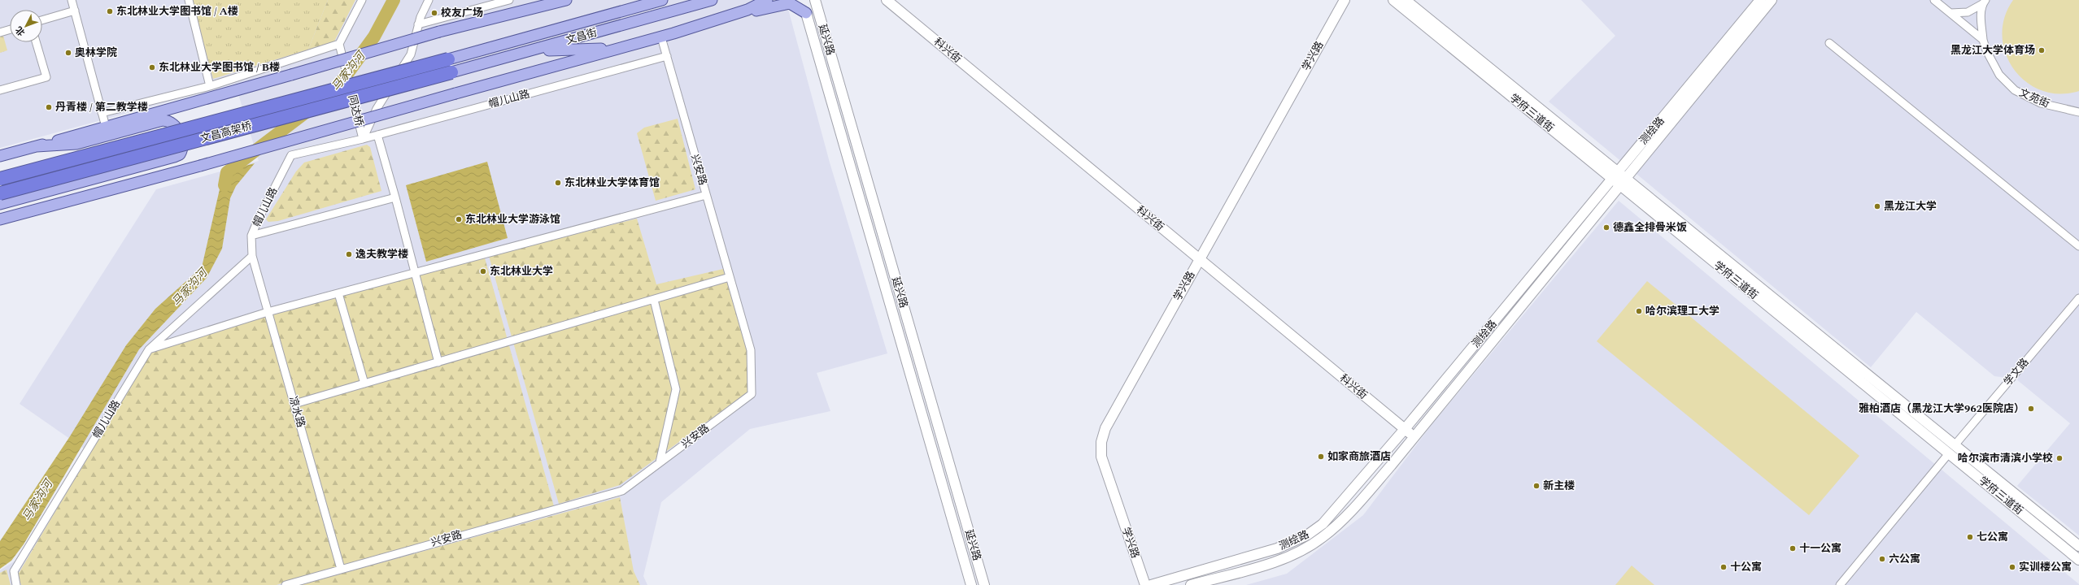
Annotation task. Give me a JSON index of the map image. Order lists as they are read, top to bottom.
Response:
{
  "streets": {
    "highway": ["文昌高架桥"],
    "main road": [
      "文昌街",
      "延兴路",
      "科兴街",
      "学兴路",
      "学府三道街",
      "测绘路"
    ],
    "street": [
      "文苑街",
      "帽儿山路",
      "同达桥",
      "兴安路",
      "学文路",
      "凉水路"
    ]
  },
  "crossings": [
    ["文昌街", "文昌高架桥"],
    ["科兴街", "学兴路"],
    ["科兴街", "测绘路"],
    ["帽儿山路", "同达桥"],
    ["帽儿山路", "兴安路"],
    ["帽儿山路", "凉水路"],
    ["学府三道街", "测绘路"],
    ["学府三道街", "学文路"],
    ["兴安路", "凉水路"]
  ],
  "water": ["马家沟河"],
  "places": [
    "东北林业大学图书馆 / A楼",
    "校友广场",
    "黑龙江大学体育场",
    "奥林学院",
    "东北林业大学图书馆 / B楼",
    "丹青楼 / 第二教学楼",
    "东北林业大学体育馆",
    "黑龙江大学",
    "东北林业大学游泳馆",
    "德鑫全排骨米饭",
    "逸夫教学楼",
    "东北林业大学",
    "哈尔滨理工大学",
    "雅柏酒店（黑龙江大学962医院店）",
    "如家商旅酒店",
    "哈尔滨市清滨小学校",
    "新主楼",
    "七公寓",
    "十一公寓",
    "六公寓",
    "十公寓",
    "实训楼公寓"
  ],
  "north": "bottom left"
}
